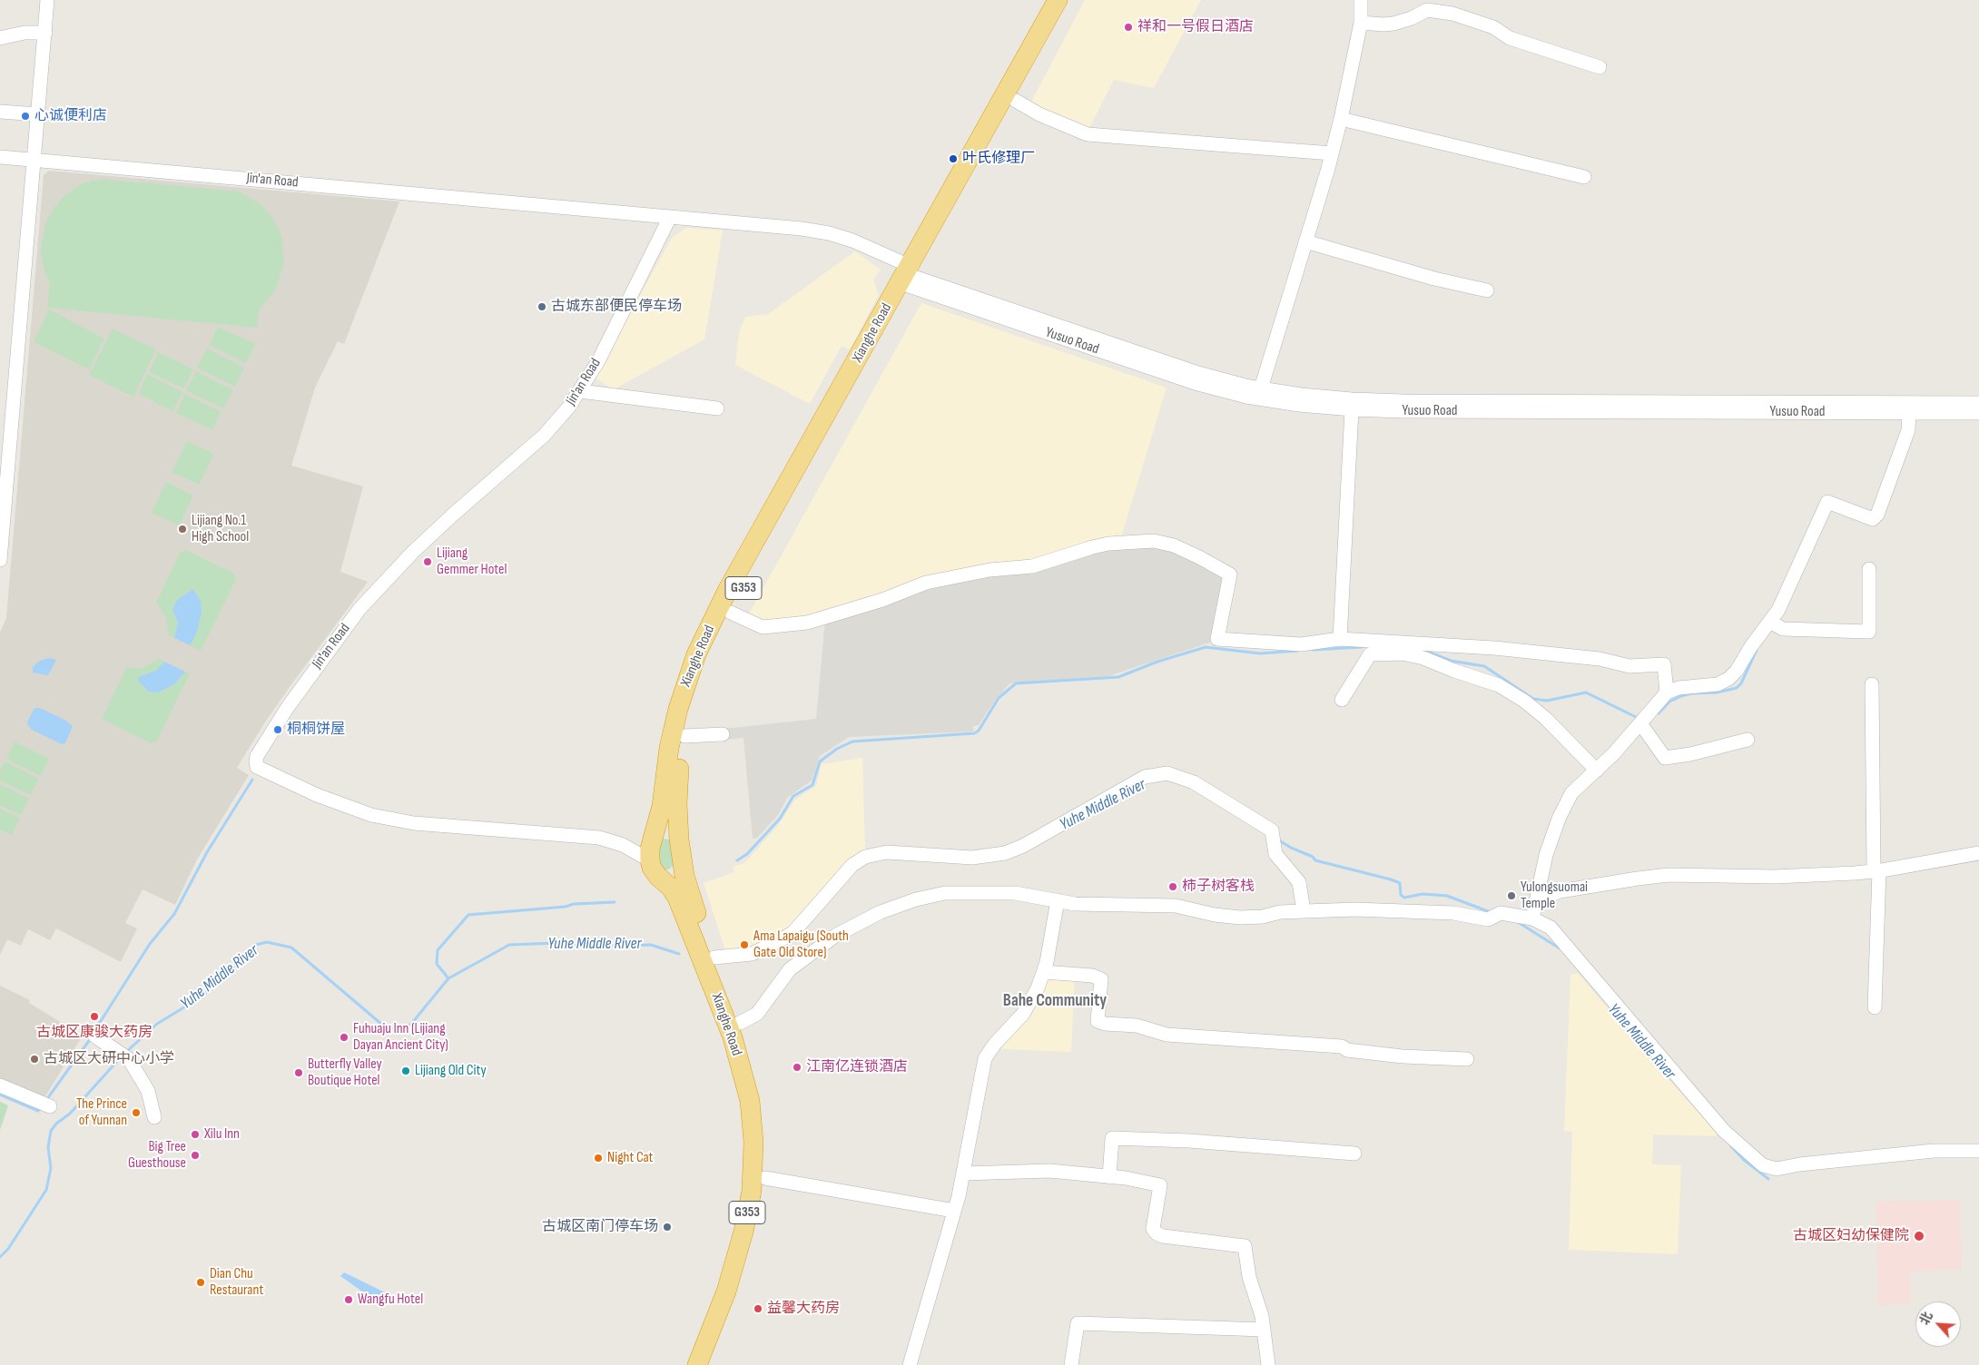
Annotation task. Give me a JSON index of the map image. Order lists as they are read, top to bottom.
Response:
{
  "streets": {
    "highway": ["Xianghe Road", "G353"],
    "street": ["Jin'an Road", "Yusuo Road"]
  },
  "crossings": [
    ["Jin'an Road", "Xianghe Road"],
    ["Jin'an Road", "Yusuo Road"],
    ["Xianghe Road", "Yusuo Road"]
  ],
  "districts": ["Bahe Community"],
  "water": ["Yuhe Middle River"],
  "places": [
    "祥和一号假日酒店",
    "心诚便利店",
    "叶氏修理厂",
    "古城东部便民停车场",
    "Lijiang No.1 High School",
    "Lijiang Gemmer Hotel",
    "桐桐饼屋",
    "柿子树客栈",
    "Yulongsuomai Temple",
    "Ama Lapaigu (South Gate Old Store)",
    "古城区康骏大药房",
    "Fuhuaju Inn (Lijiang Dayan Ancient City)",
    "古城区大研中心小学",
    "江南亿连锁酒店",
    "Lijiang Old City",
    "Butterfly Valley Boutique Hotel",
    "The Prince of Yunnan",
    "Xilu Inn",
    "Big Tree Guesthouse",
    "Night Cat",
    "古城区南门停车场",
    "古城区妇幼保健院",
    "Dian Chu Restaurant",
    "Wangfu Hotel",
    "益馨大药房"
  ],
  "north": "top left"
}
